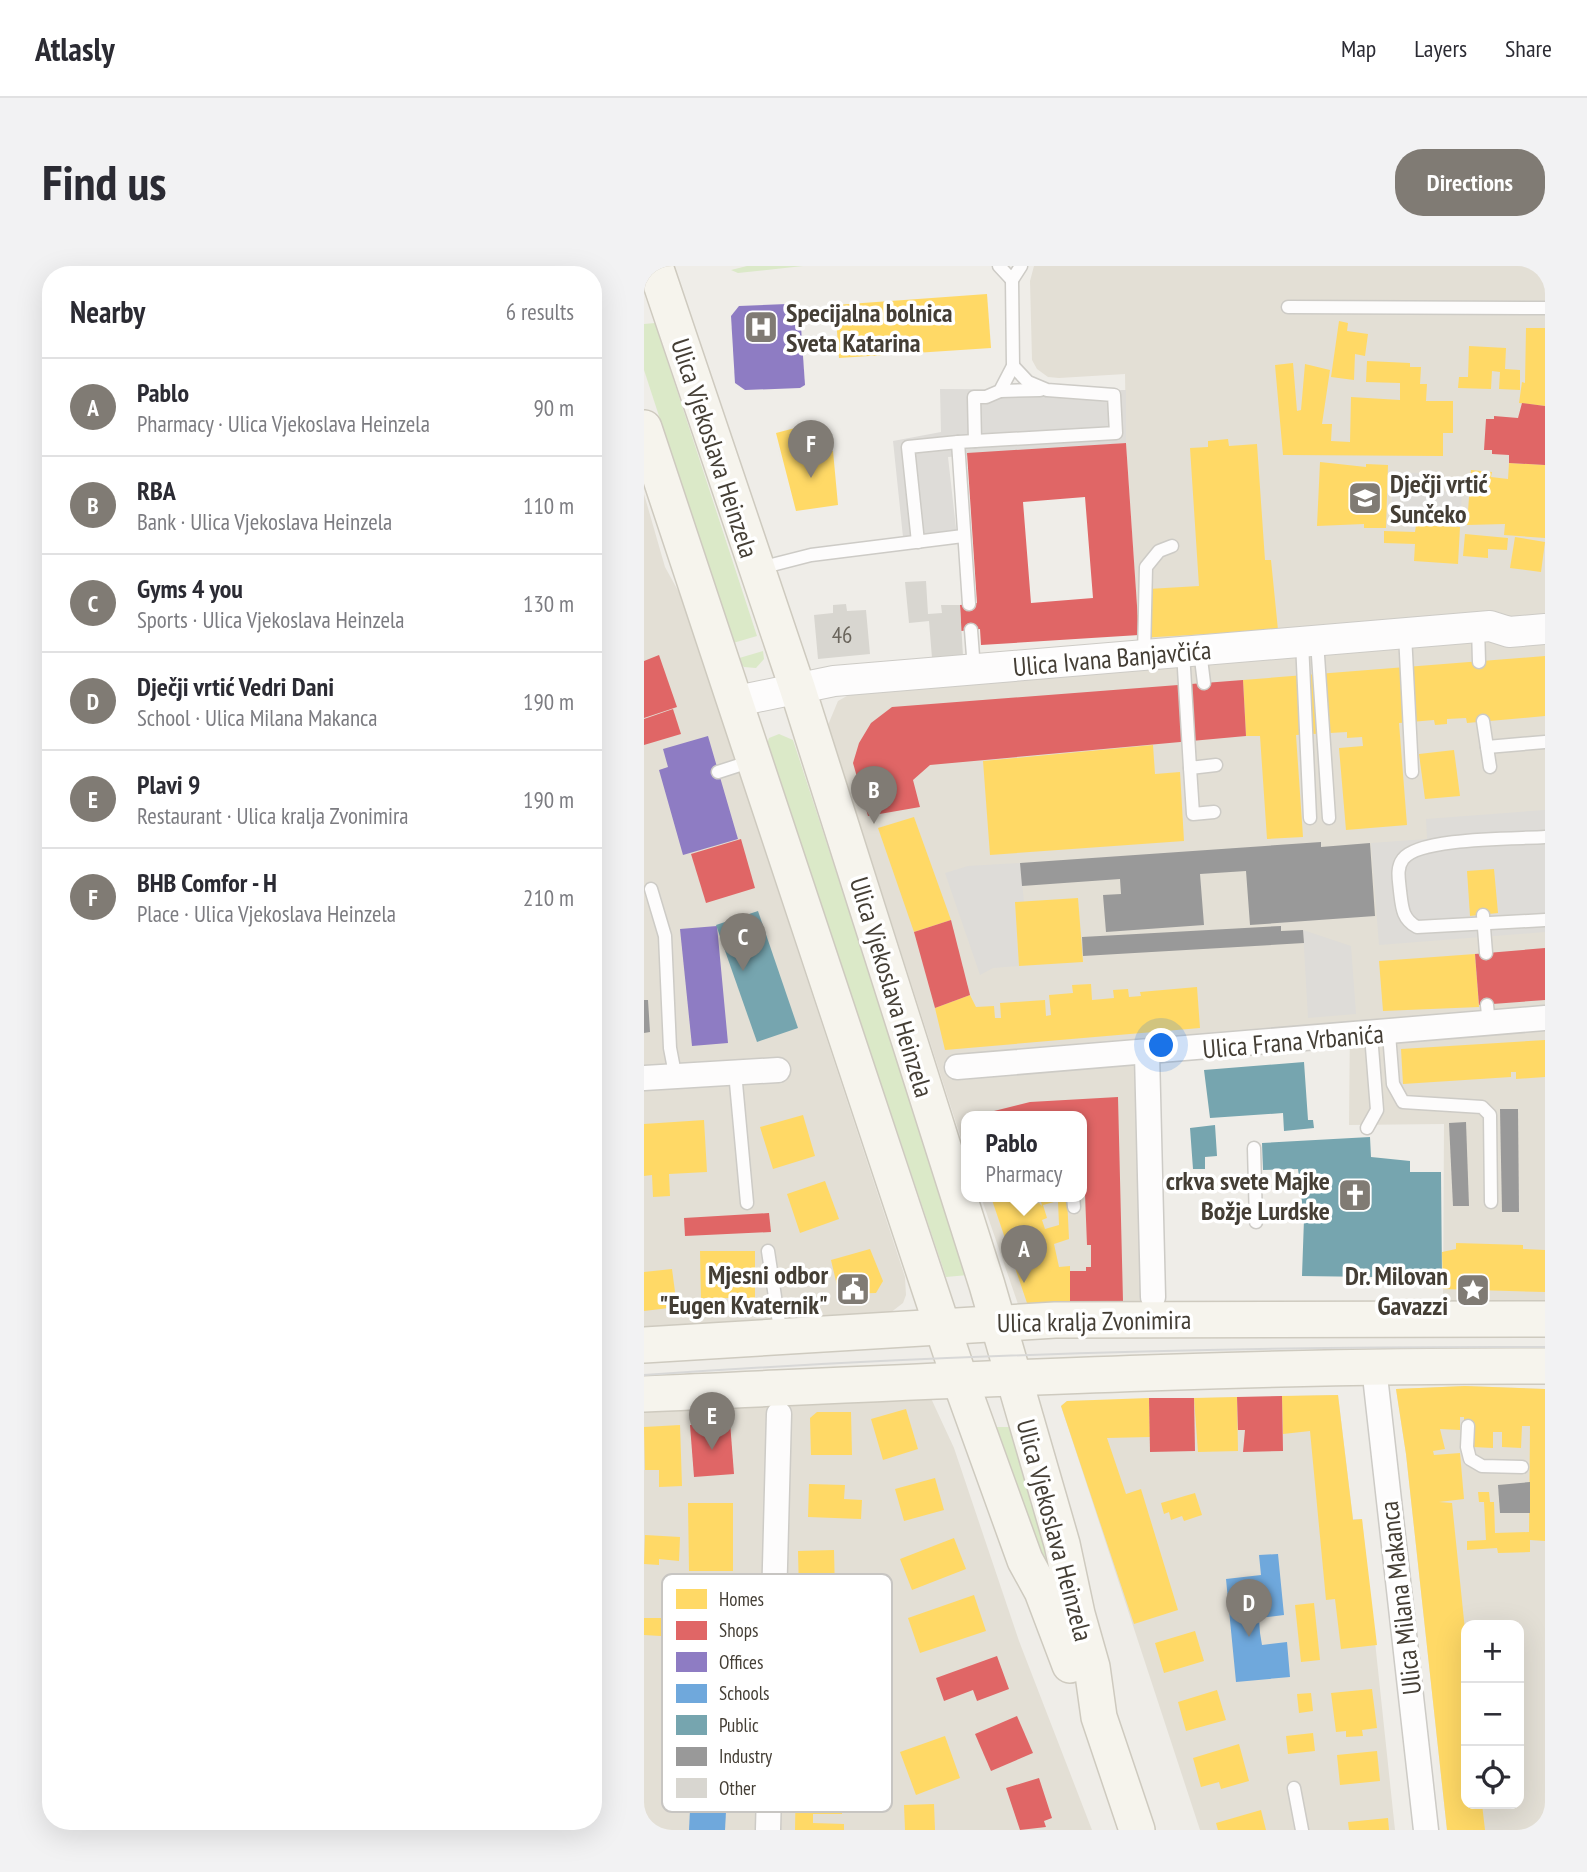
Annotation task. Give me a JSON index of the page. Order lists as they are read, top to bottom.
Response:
{
  "streets": {
    "main road": ["Ulica Vjekoslava Heinzela", "Ulica kralja Zvonimira"],
    "street": ["Ulica Ivana Banjavčića", "Ulica Frana Vrbanića", "Ulica Milana Makanca"]
  },
  "crossings": [
    ["Ulica Vjekoslava Heinzela", "Ulica Ivana Banjavčića"],
    ["Ulica Vjekoslava Heinzela", "Ulica kralja Zvonimira"],
    ["Ulica kralja Zvonimira", "Ulica Milana Makanca"]
  ],
  "places": {
    "hospital": ["Specijalna bolnica Sveta Katarina"],
    "school or university": ["Dječji vrtić Sunčeko"],
    "church": ["crkva svete Majke Božje Lurdske"],
    "public building": ["Mjesni odbor \"Eugen Kvaternik\""],
    "place": ["Dr. Milovan Gavazzi"]
  },
  "house_numbers": ["46"],
  "legend": [
    "Homes",
    "Shops",
    "Offices",
    "Schools",
    "Public",
    "Industry",
    "Other"
  ],
  "page": {
    "header": "Atlasly",
    "nav": ["Map", "Layers", "Share"],
    "buttons": "Directions",
    "title": "Find us",
    "heading": ["Nearby", "6 results"],
    "list": [
      {
        "mark": "A",
        "name": "Pablo",
        "note": "Pharmacy · Ulica Vjekoslava Heinzela",
        "value": "90 m"
      },
      {
        "mark": "B",
        "name": "RBA",
        "note": "Bank · Ulica Vjekoslava Heinzela",
        "value": "110 m"
      },
      {
        "mark": "C",
        "name": "Gyms 4 you",
        "note": "Sports · Ulica Vjekoslava Heinzela",
        "value": "130 m"
      },
      {
        "mark": "D",
        "name": "Dječji vrtić Vedri Dani",
        "note": "School · Ulica Milana Makanca",
        "value": "190 m"
      },
      {
        "mark": "E",
        "name": "Plavi 9",
        "note": "Restaurant · Ulica kralja Zvonimira",
        "value": "190 m"
      },
      {
        "mark": "F",
        "name": "BHB Comfor - H",
        "note": "Place · Ulica Vjekoslava Heinzela",
        "value": "210 m"
      }
    ],
    "pins": [
      "F",
      "B",
      "C",
      "A",
      "E",
      "D"
    ],
    "popup": ["Pablo", "Pharmacy"],
    "map_buttons": ["+", "−"]
  }
}
